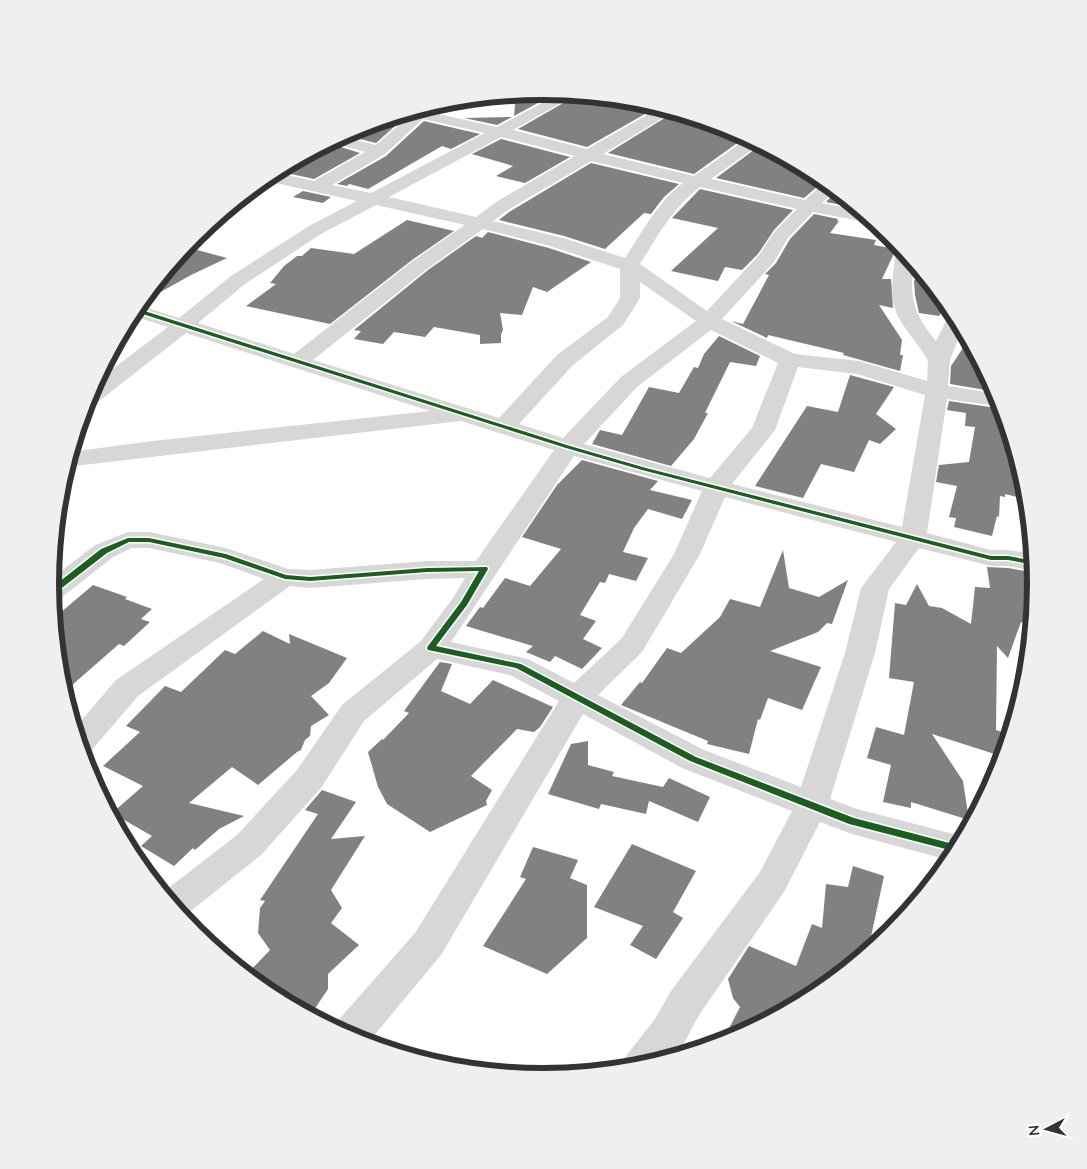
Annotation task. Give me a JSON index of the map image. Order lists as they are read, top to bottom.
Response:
{
  "north": "left"
}
